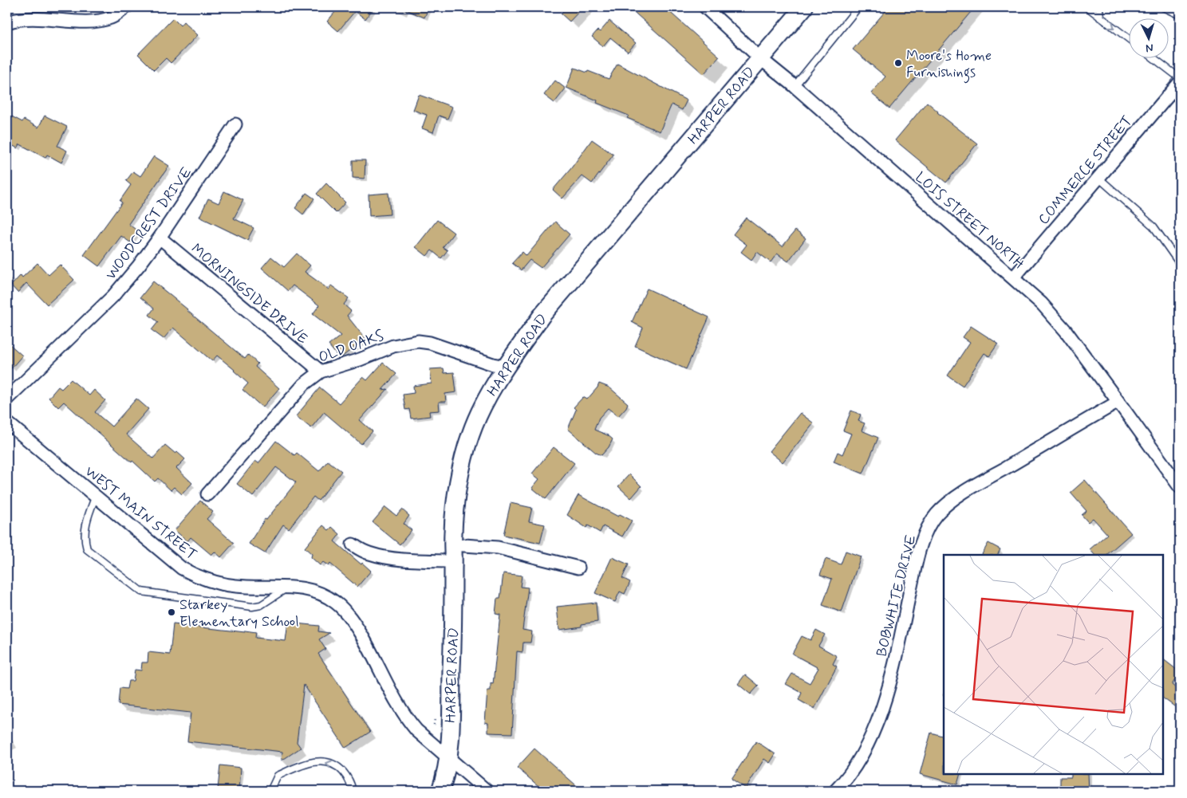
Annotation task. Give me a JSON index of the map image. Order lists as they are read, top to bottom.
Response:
{
  "streets": {
    "main road": ["HARPER ROAD"],
    "street": [
      "COMMERCE STREET",
      "LOIS STREET NORTH",
      "WOODCREST DRIVE",
      "MORNINGSIDE DRIVE",
      "OLD OAKS",
      "WEST MAIN STREET",
      "BOBWHITE DRIVE"
    ]
  },
  "crossings": [
    ["HARPER ROAD", "LOIS STREET NORTH"],
    ["HARPER ROAD", "OLD OAKS"],
    ["HARPER ROAD", "WEST MAIN STREET"],
    ["COMMERCE STREET", "LOIS STREET NORTH"],
    ["LOIS STREET NORTH", "BOBWHITE DRIVE"],
    ["WOODCREST DRIVE", "MORNINGSIDE DRIVE"],
    ["MORNINGSIDE DRIVE", "OLD OAKS"]
  ],
  "places": ["Moore's Home Furnishings", "Starkey Elementary School"],
  "north": "bottom"
}
